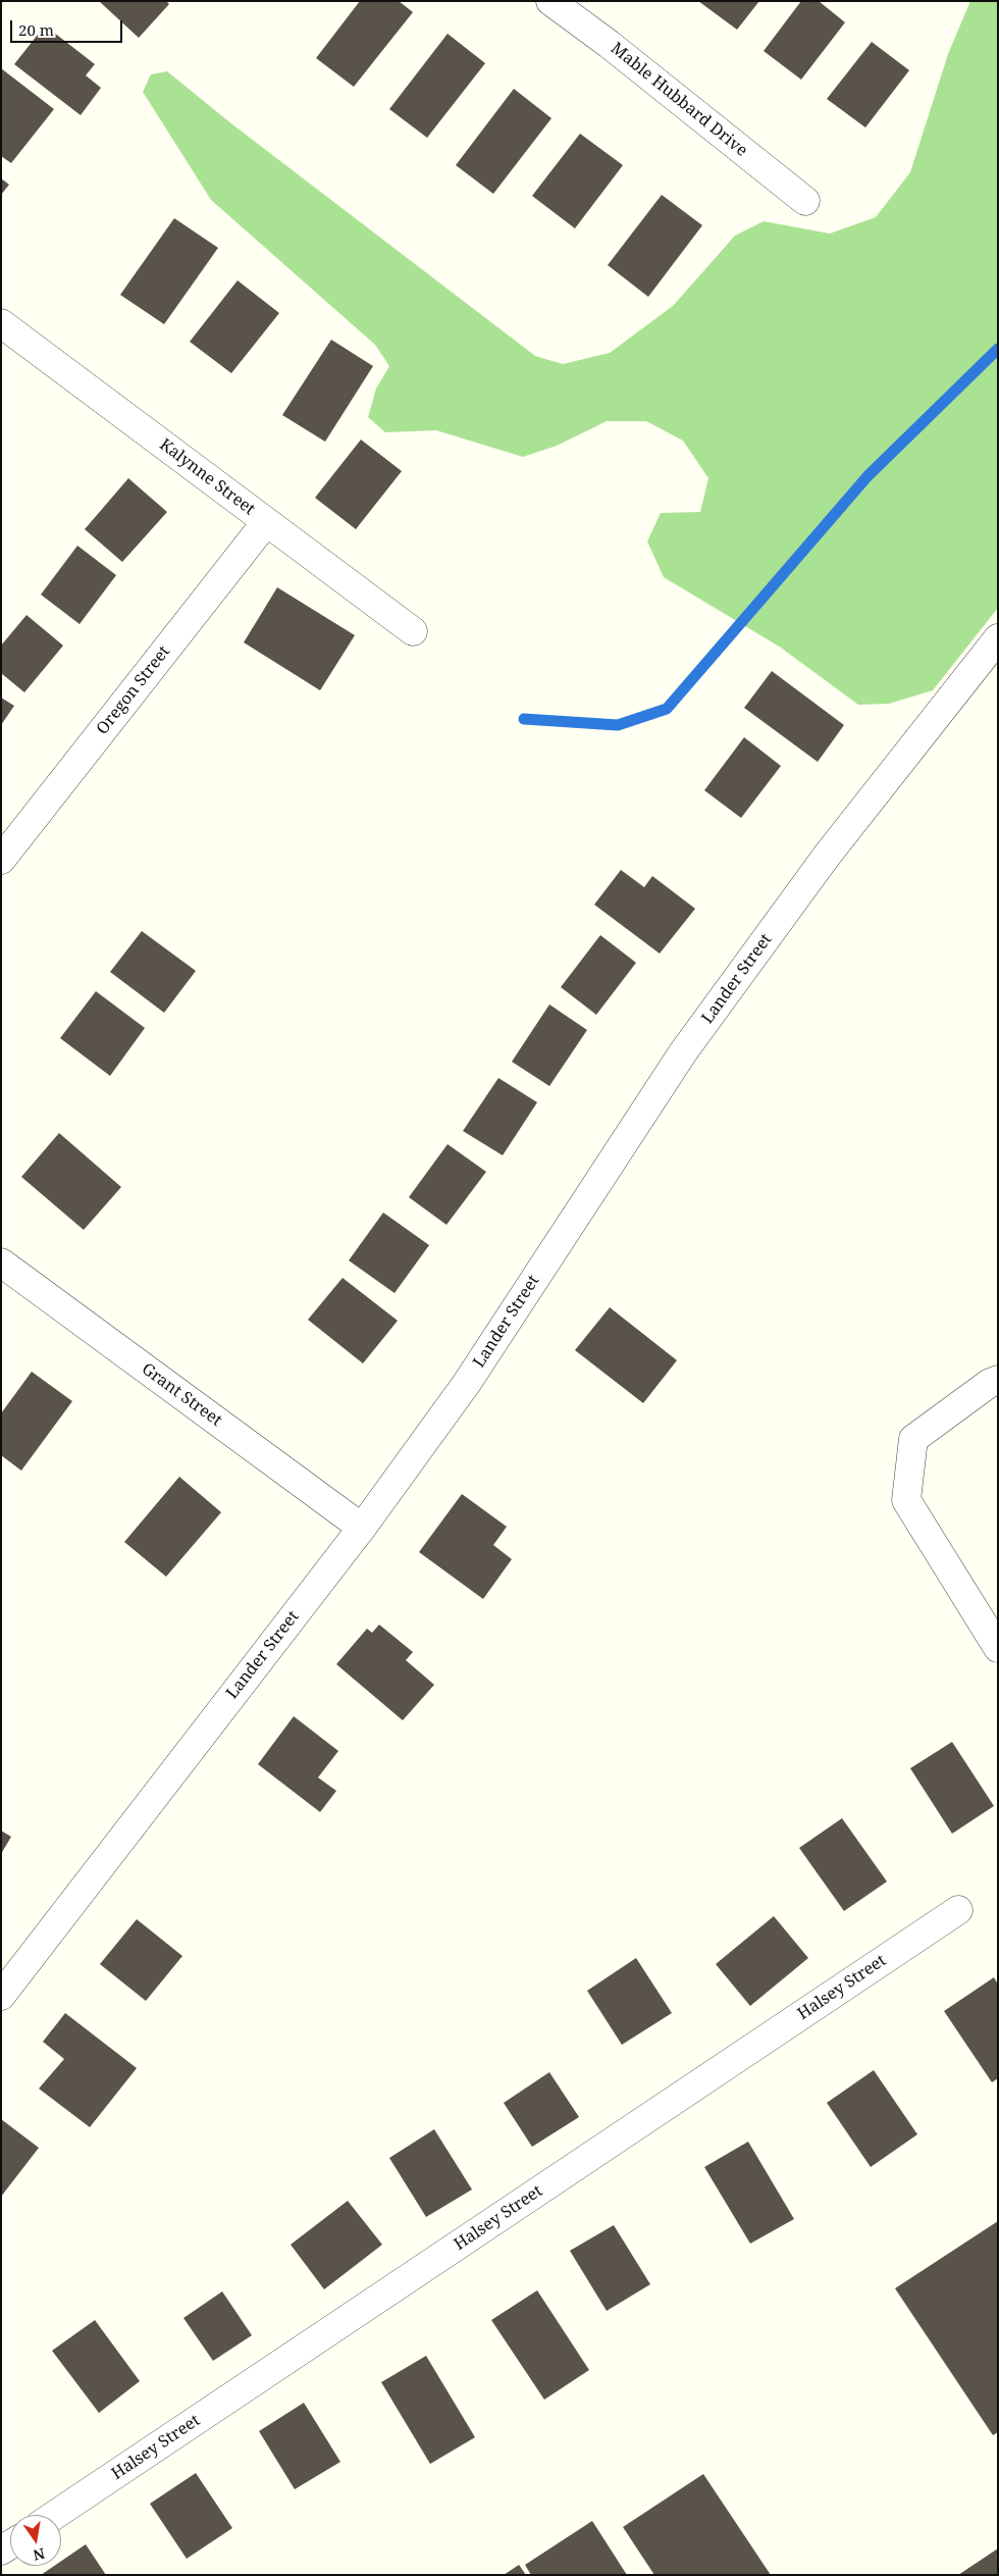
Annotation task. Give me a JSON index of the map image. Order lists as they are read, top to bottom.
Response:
{
  "streets": {
    "street": [
      "Mable Hubbard Drive",
      "Kalynne Street",
      "Oregon Street",
      "Lander Street",
      "Grant Street",
      "Halsey Street"
    ]
  },
  "crossings": [
    ["Kalynne Street", "Oregon Street"],
    ["Lander Street", "Grant Street"]
  ],
  "scale_bar": "20 m",
  "north": "bottom"
}
